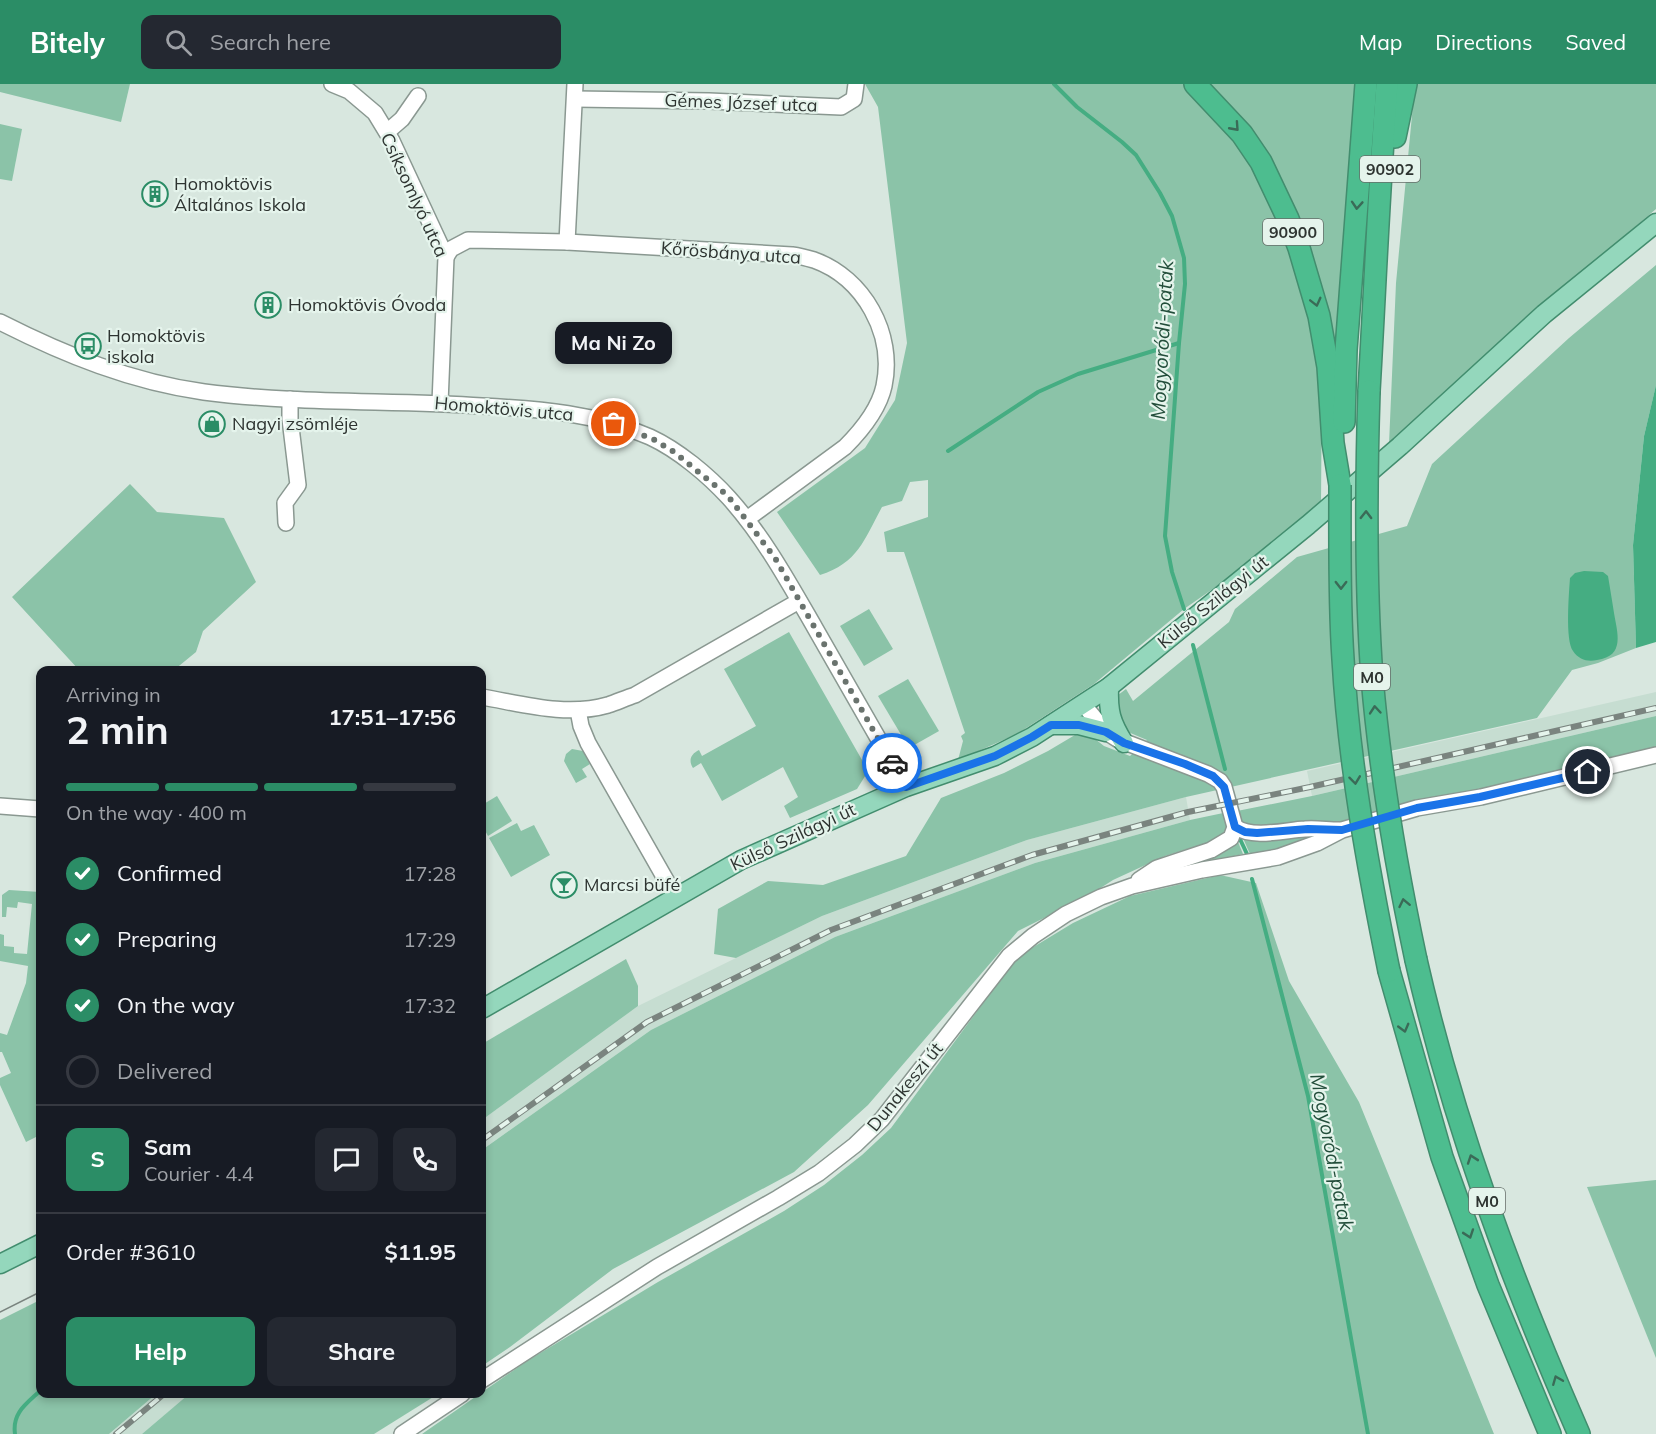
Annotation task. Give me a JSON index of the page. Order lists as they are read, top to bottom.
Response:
{
  "streets": {
    "highway": ["90902", "90900", "M0"],
    "main road": ["Külső Szilágyi út"],
    "street": [
      "Gémes József utca",
      "Csíksomlyó utca",
      "Kőrösbánya utca",
      "Homoktövis utca",
      "Dunakeszi út"
    ]
  },
  "crossings": [
    ["90902", "M0"],
    ["Csíksomlyó utca", "Kőrösbánya utca"],
    ["Csíksomlyó utca", "Homoktövis utca"],
    ["90900", "M0"],
    ["Kőrösbánya utca", "Homoktövis utca"],
    ["Homoktövis utca", "Külső Szilágyi út"]
  ],
  "water": ["Mogyoródi-patak"],
  "places": {
    "building": ["Homoktövis Általános Iskola", "Homoktövis Óvoda"],
    "bus stop": ["Homoktövis iskola"],
    "shop": ["Nagyi zsömléje"],
    "other": ["Ma Ni Zo"],
    "bar": ["Marcsi büfé"]
  },
  "page": {
    "header": "Bitely",
    "search": "Search here",
    "nav": ["Map", "Directions", "Saved"],
    "bubble": "Ma Ni Zo",
    "heading": ["2 min", "Arriving in", "17:51–17:56"],
    "panel": [
      "Sam",
      "Courier · 4.4",
      "Order #3610",
      "$11.95"
    ],
    "bar": "On the way · 400 m",
    "list": [
      ["Confirmed", "17:28"],
      ["Preparing", "17:29"],
      ["On the way", "17:32"],
      "Delivered"
    ],
    "round": "S",
    "buttons": ["Help", "Share"]
  }
}
